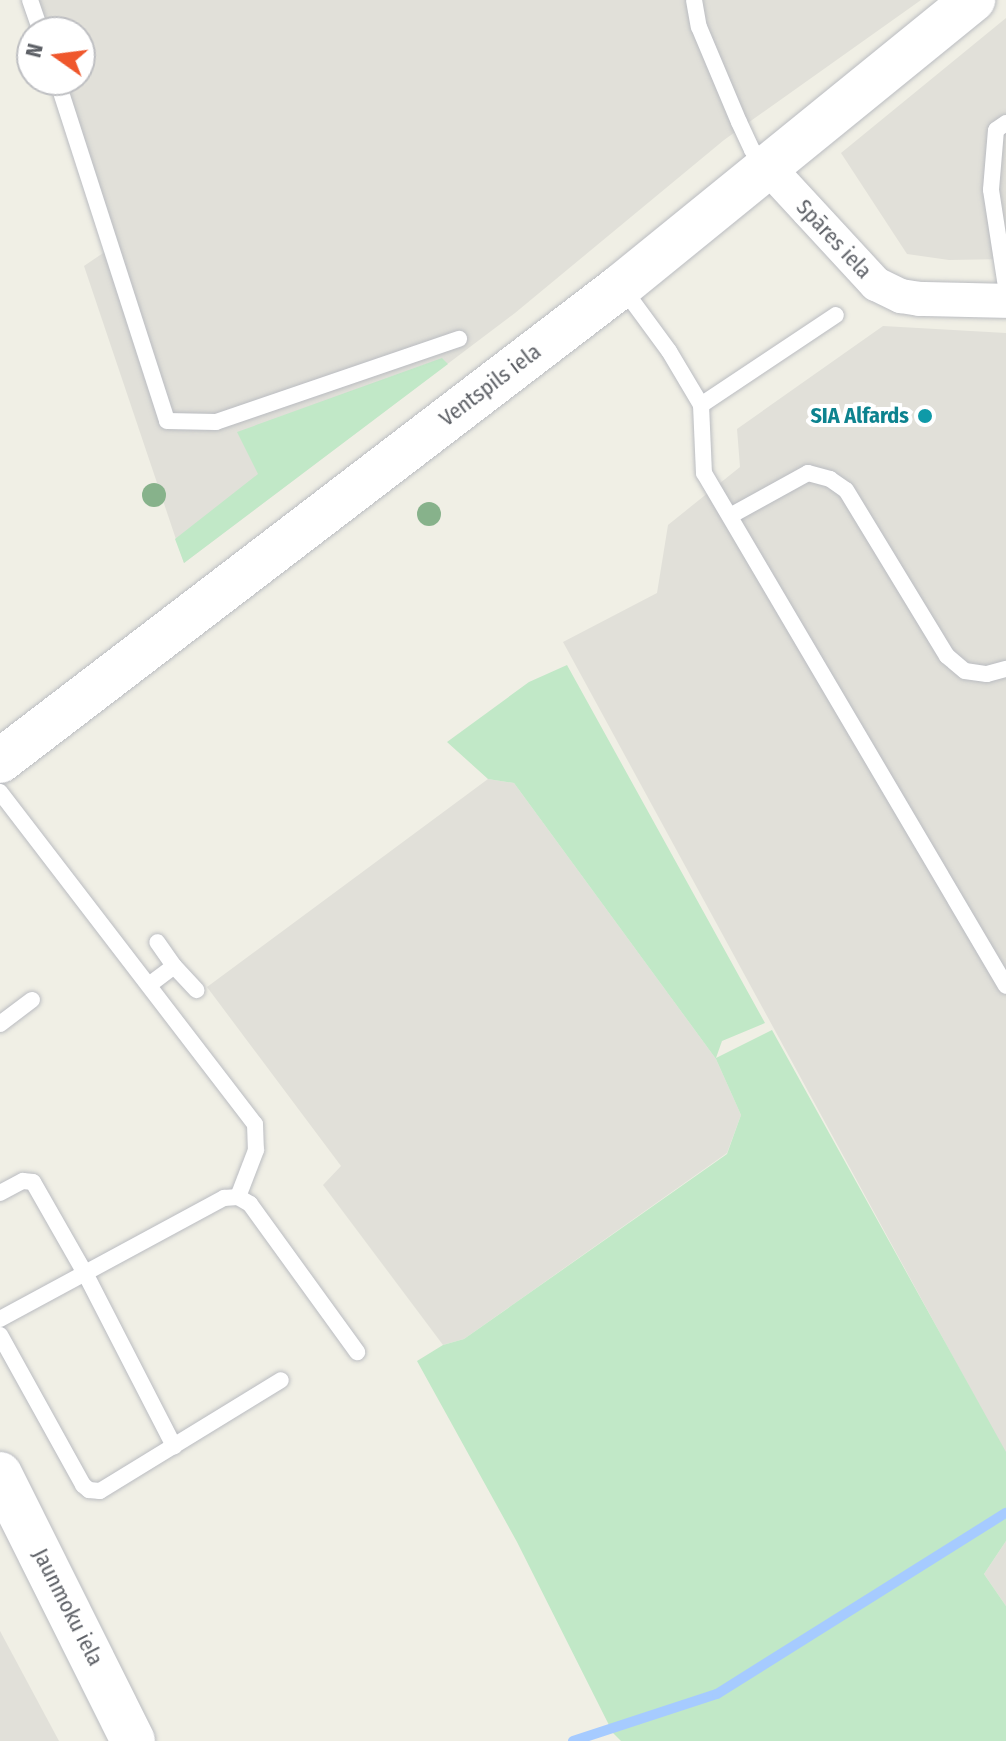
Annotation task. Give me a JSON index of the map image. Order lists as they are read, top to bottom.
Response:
{
  "streets": {
    "street": ["Spāres iela", "Ventspils iela", "Jaunmoku iela"]
  },
  "crossings": [
    ["Spāres iela", "Ventspils iela"]
  ],
  "places": ["SIA Alfards"],
  "north": "left"
}
